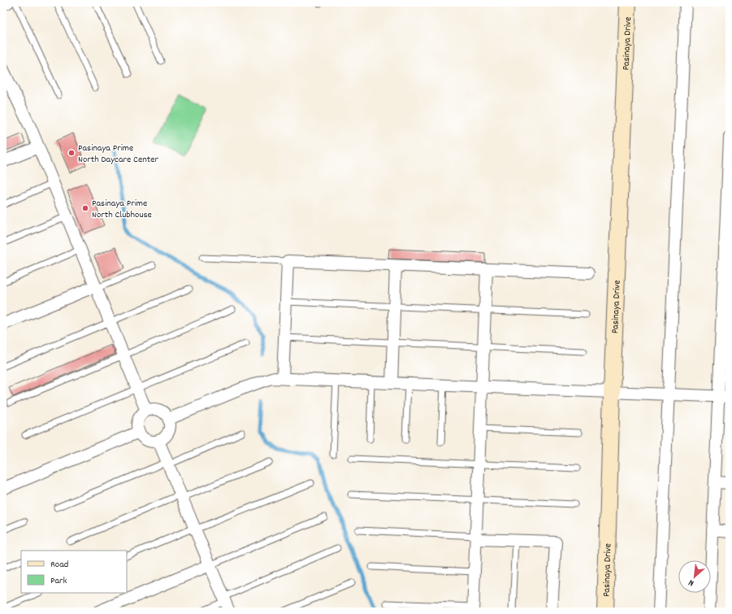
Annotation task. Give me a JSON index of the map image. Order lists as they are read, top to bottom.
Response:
{
  "streets": {
    "street": ["Pasinaya Drive"]
  },
  "places": ["Pasinaya Prime North Daycare Center", "Pasinaya Prime North Clubhouse"],
  "legend": ["Road", "Park"],
  "north": "bottom left"
}
